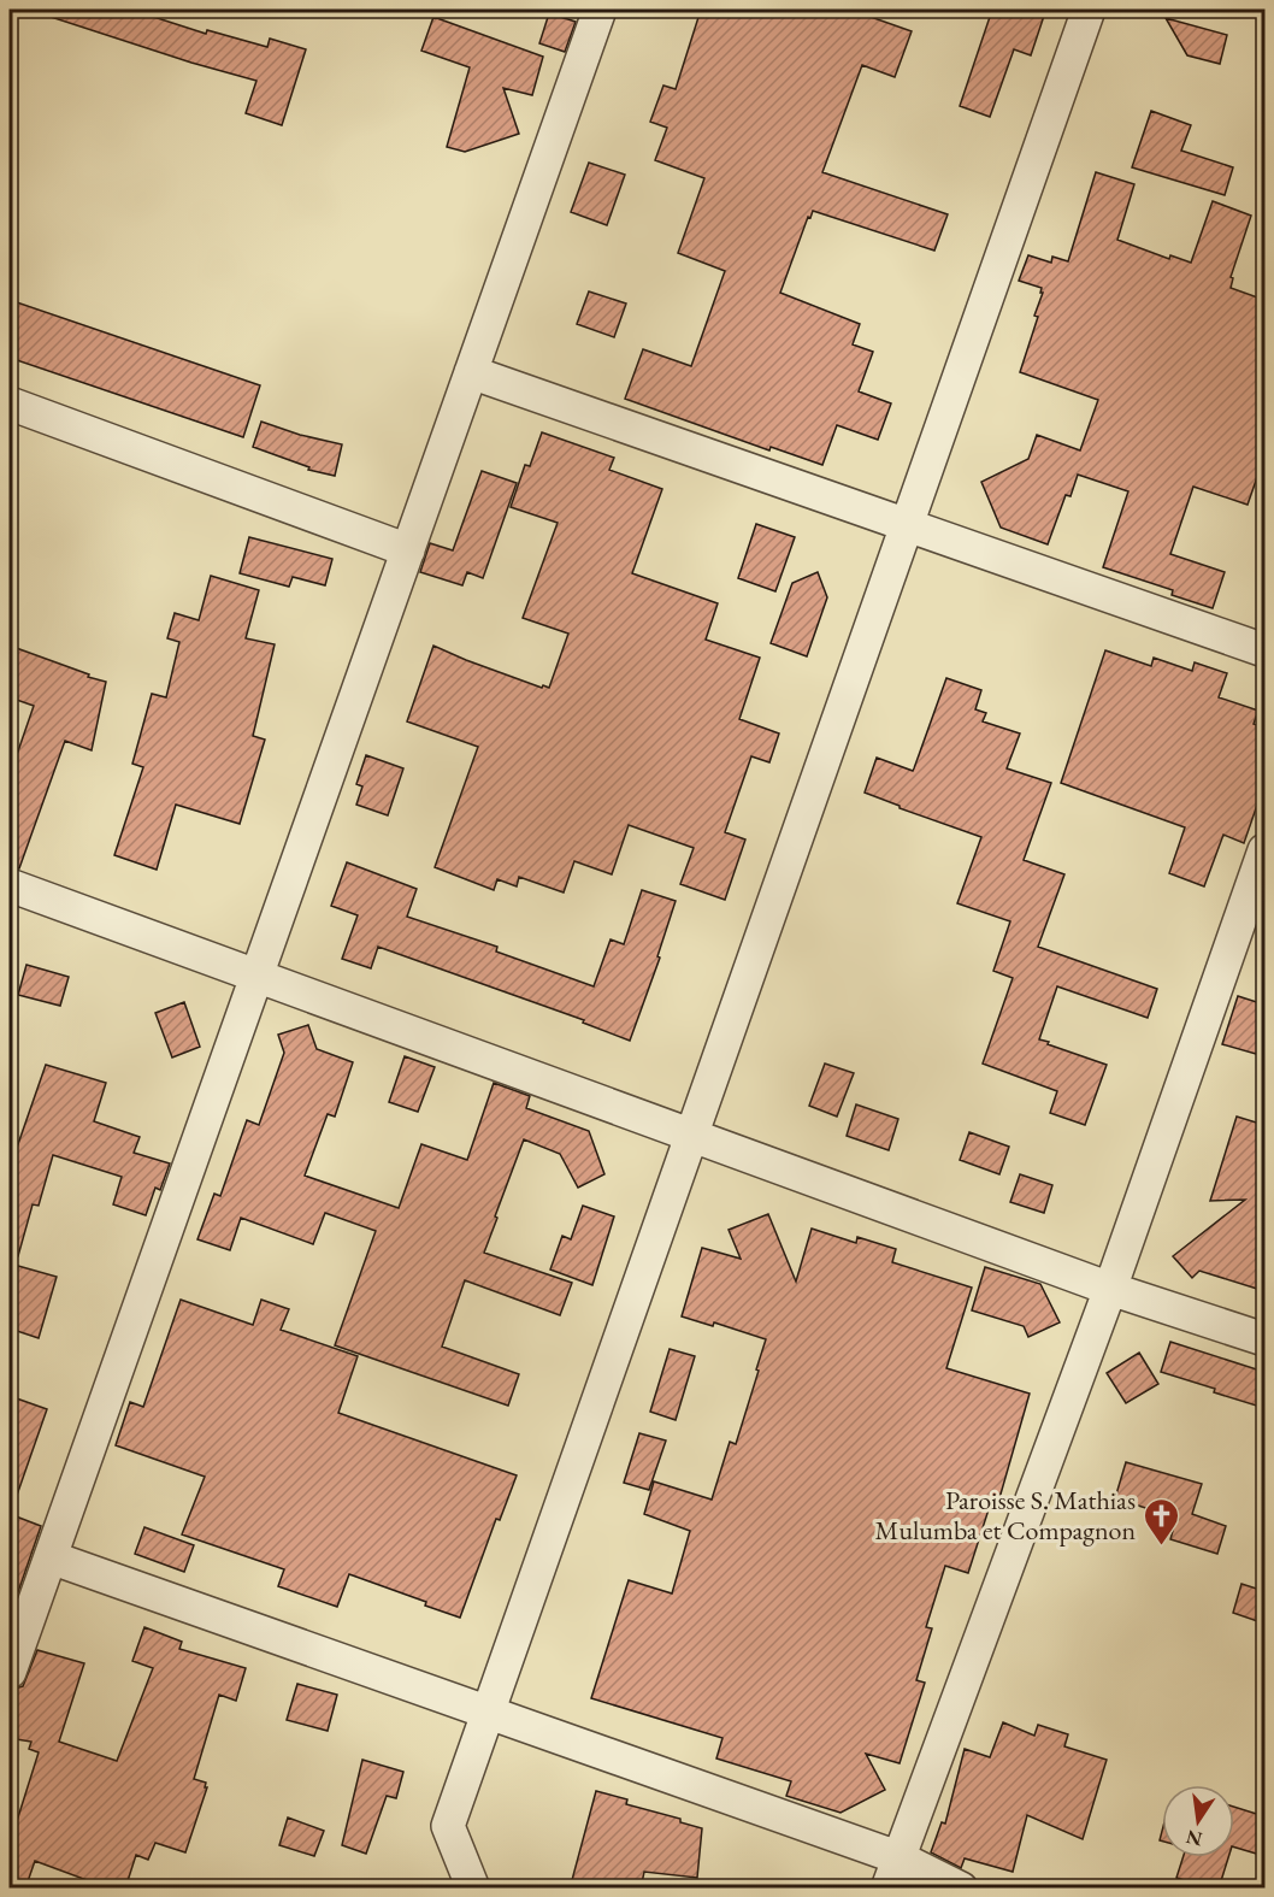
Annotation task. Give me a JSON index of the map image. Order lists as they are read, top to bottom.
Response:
{
  "places": {
    "church": ["Paroisse S. Mathias Mulumba et Compagnon"]
  },
  "north": "bottom"
}
